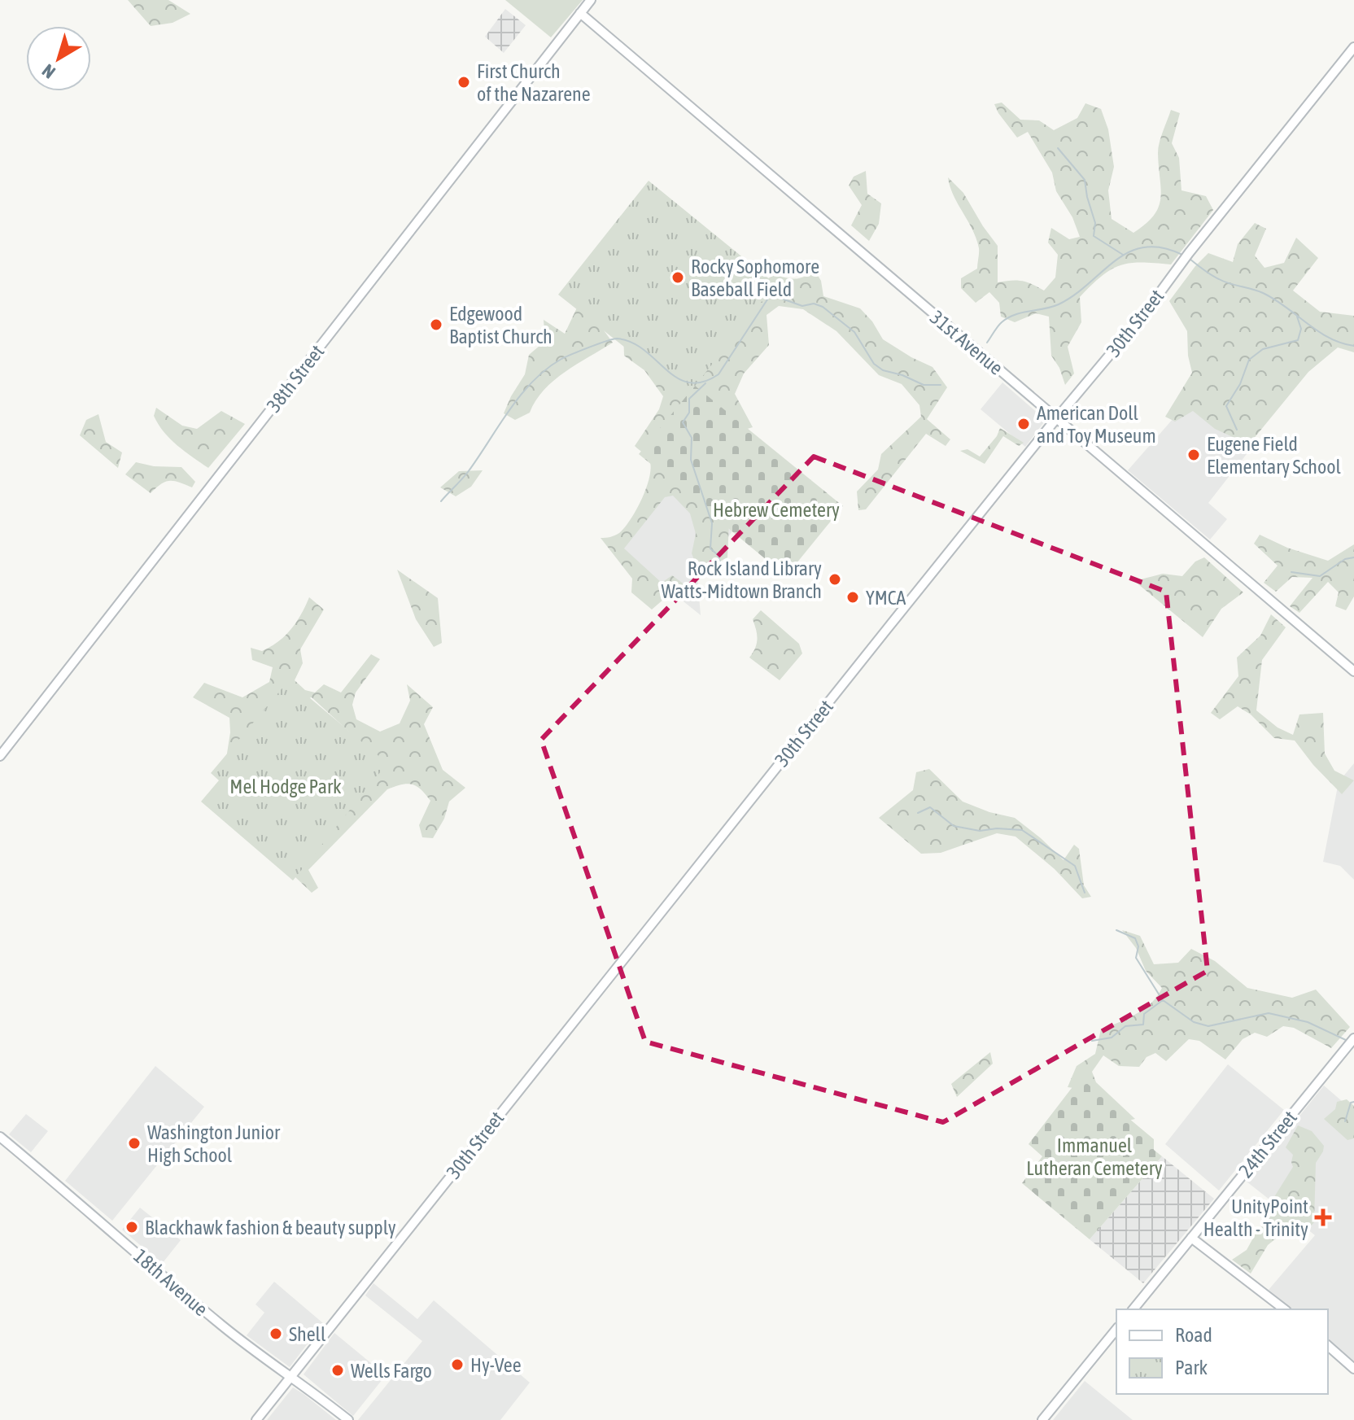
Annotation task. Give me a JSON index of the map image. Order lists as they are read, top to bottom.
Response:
{
  "streets": {
    "street": [
      "30th Street",
      "31st Avenue",
      "38th Street",
      "24th Street",
      "18th Avenue"
    ]
  },
  "crossings": [
    ["30th Street", "31st Avenue"],
    ["30th Street", "18th Avenue"],
    ["31st Avenue", "38th Street"]
  ],
  "parks": ["Hebrew Cemetery", "Mel Hodge Park", "Immanuel Lutheran Cemetery"],
  "places": {
    "other": [
      "First Church of the Nazarene",
      "Rocky Sophomore Baseball Field",
      "Edgewood Baptist Church",
      "American Doll and Toy Museum",
      "Eugene Field Elementary School",
      "Rock Island Library Watts-Midtown Branch",
      "YMCA",
      "Washington Junior High School",
      "Blackhawk fashion & beauty supply",
      "Shell",
      "Hy-Vee",
      "Wells Fargo"
    ],
    "health": ["UnityPoint Health - Trinity"]
  },
  "legend": ["Road", "Park"],
  "north": "bottom left"
}
